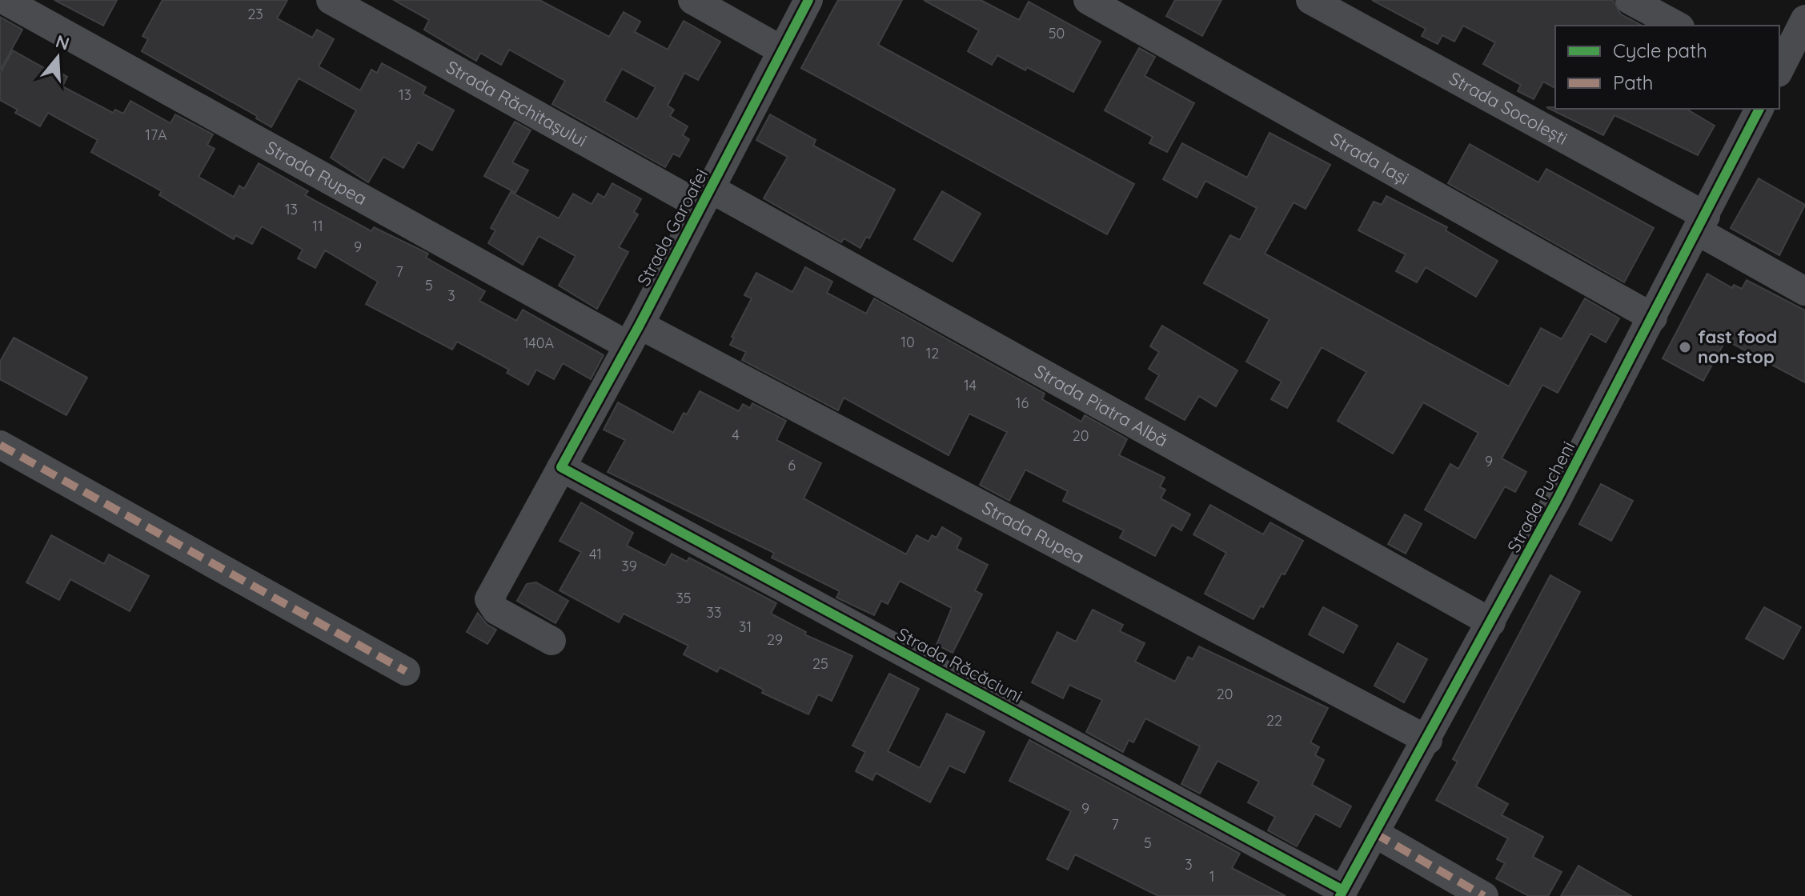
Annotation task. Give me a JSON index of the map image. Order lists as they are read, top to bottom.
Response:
{
  "streets": {
    "street": [
      "Strada Răchitașului",
      "Strada Socolești",
      "Strada Iași",
      "Strada Rupea",
      "Strada Garoafei",
      "Strada Piatra Albă",
      "Strada Pucheni",
      "Strada Răcăciuni"
    ]
  },
  "crossings": [
    ["Strada Răchitașului", "Strada Garoafei"],
    ["Strada Răchitașului", "Strada Piatra Albă"],
    ["Strada Socolești", "Strada Pucheni"],
    ["Strada Iași", "Strada Pucheni"],
    ["Strada Rupea", "Strada Garoafei"],
    ["Strada Rupea", "Strada Pucheni"],
    ["Strada Garoafei", "Strada Piatra Albă"],
    ["Strada Garoafei", "Strada Răcăciuni"],
    ["Strada Piatra Albă", "Strada Pucheni"],
    ["Strada Pucheni", "Strada Răcăciuni"]
  ],
  "places": ["fast food non-stop"],
  "house_numbers": [
    "23",
    "50",
    "13",
    "17A",
    "13",
    "11",
    "9",
    "7",
    "5",
    "3",
    "10",
    "140A",
    "12",
    "14",
    "16",
    "4",
    "20",
    "9",
    "6",
    "41",
    "39",
    "35",
    "33",
    "31",
    "29",
    "25",
    "20",
    "22",
    "9",
    "7",
    "5",
    "3",
    "1"
  ],
  "legend": ["Cycle path", "Path"],
  "north": "top"
}
